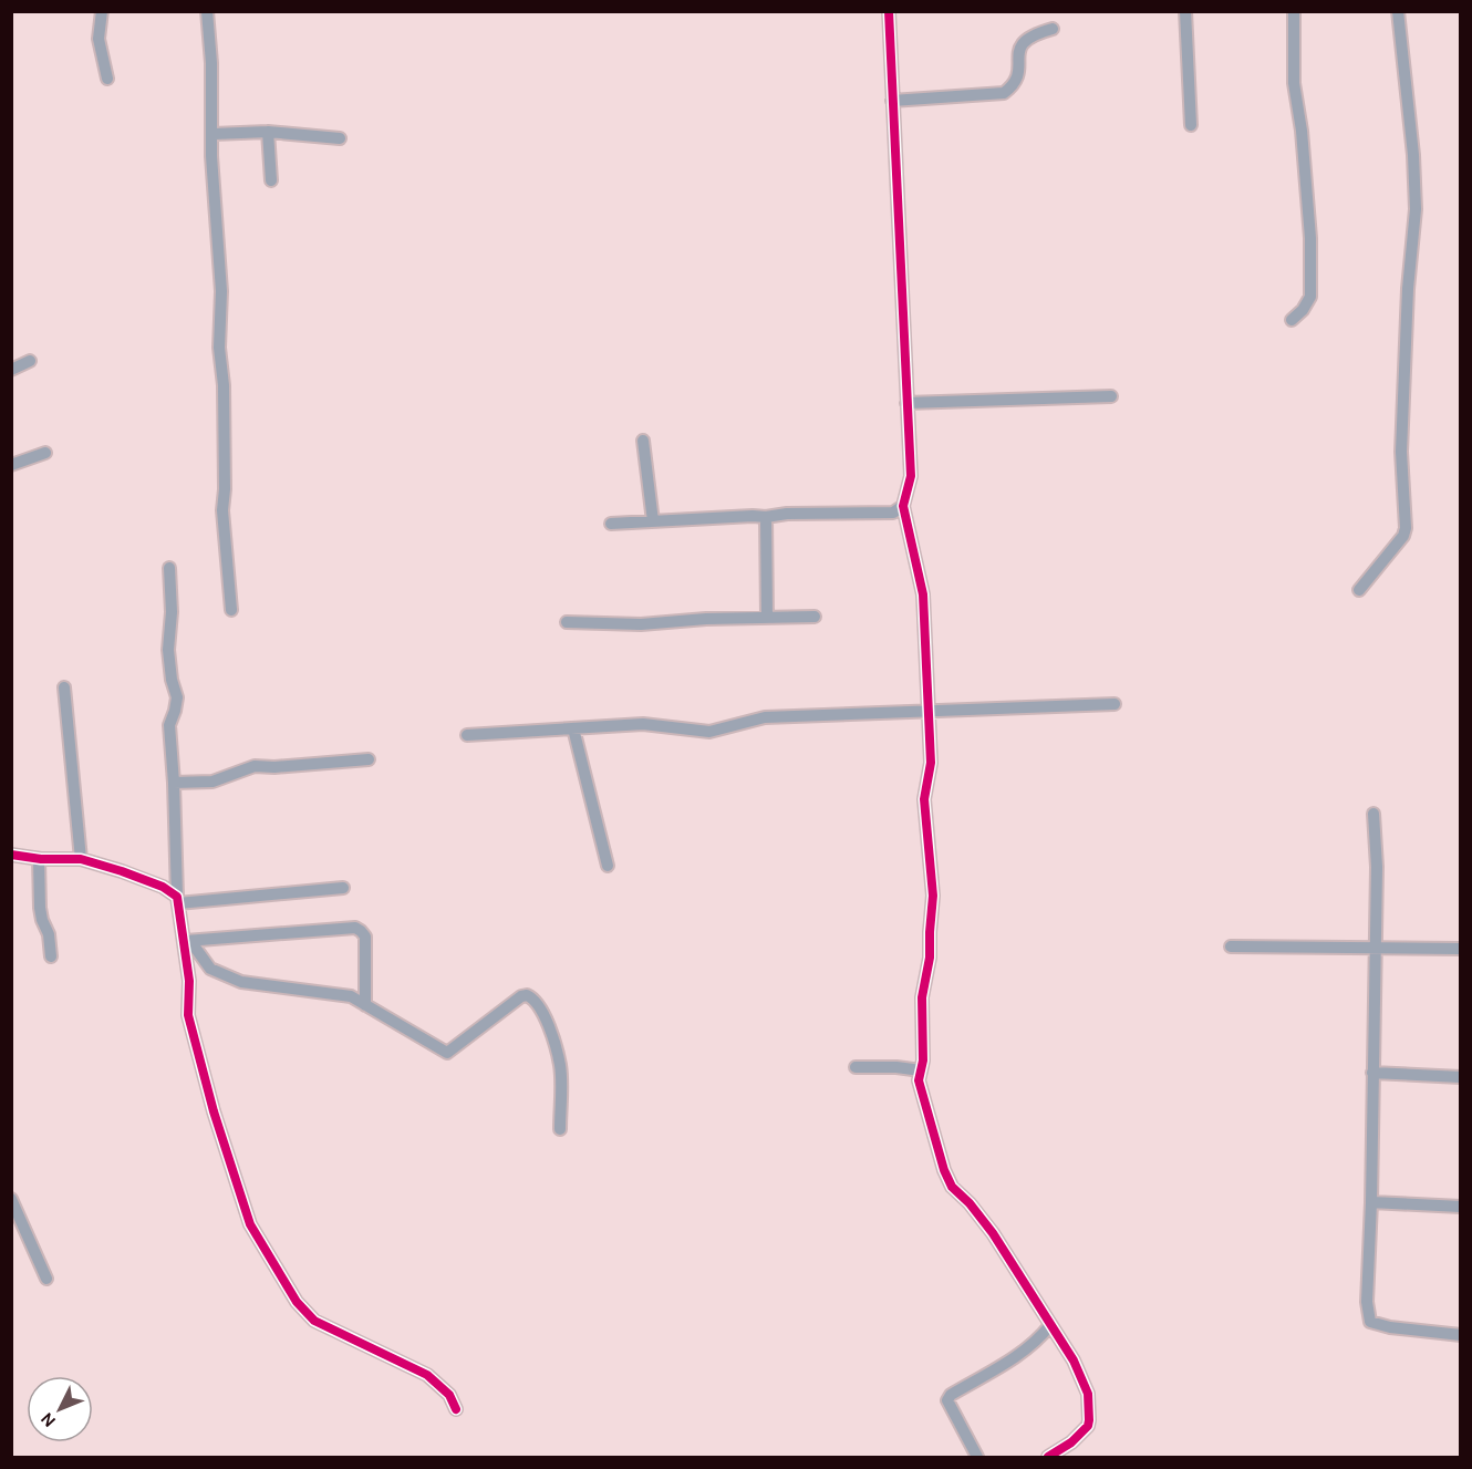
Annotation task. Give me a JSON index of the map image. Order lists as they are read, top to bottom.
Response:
{
  "north": "bottom left"
}
